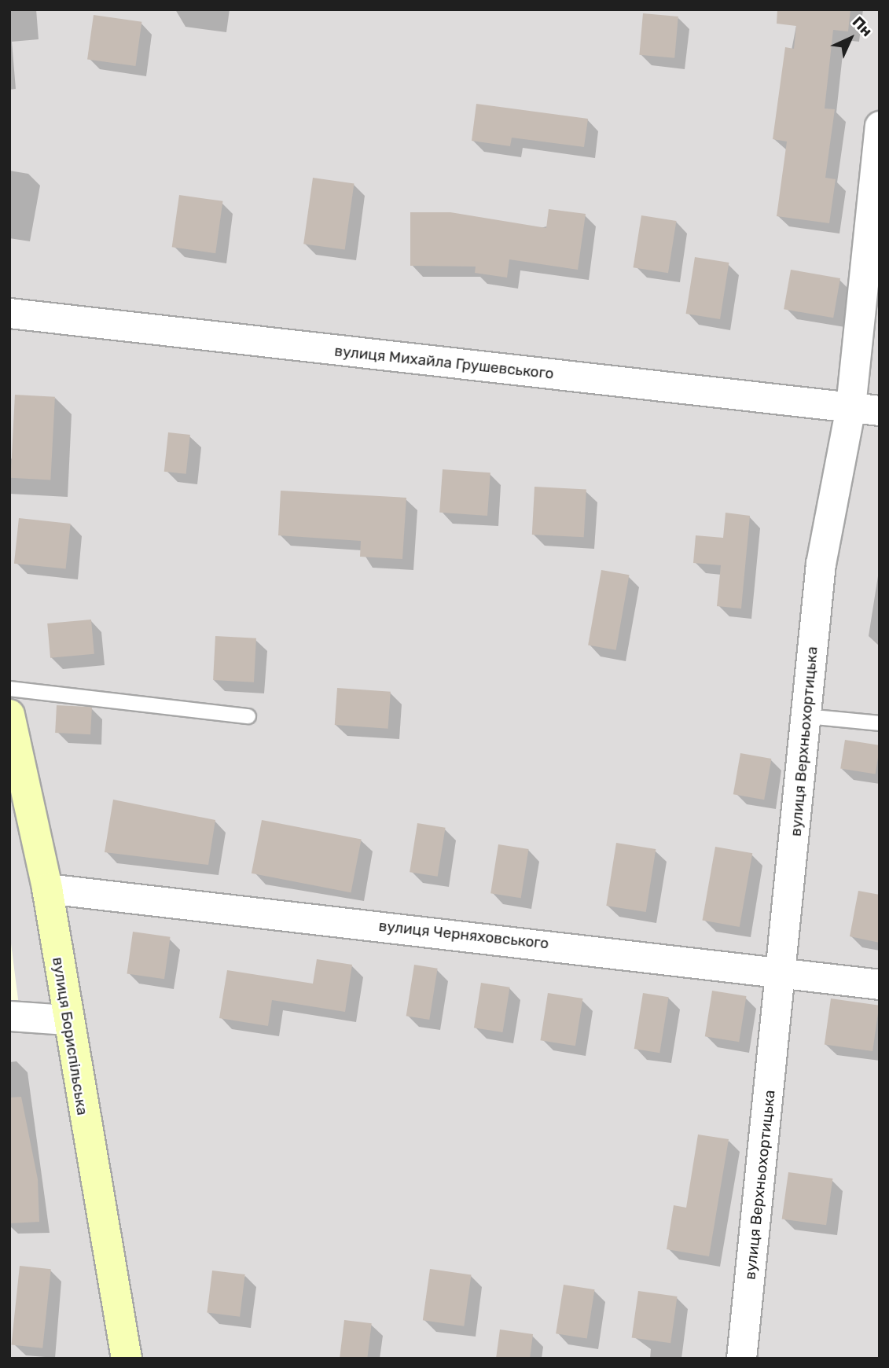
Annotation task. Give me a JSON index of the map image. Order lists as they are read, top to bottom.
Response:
{
  "streets": {
    "main road": ["вулиця Бориспільська"],
    "street": ["вулиця Михайла Грушевського", "вулиця Верхньохортицька", "вулиця Черняховського"]
  },
  "crossings": [
    ["вулиця Михайла Грушевського", "вулиця Верхньохортицька"],
    ["вулиця Верхньохортицька", "вулиця Черняховського"],
    ["вулиця Черняховського", "вулиця Бориспільська"]
  ],
  "north": "top right"
}
